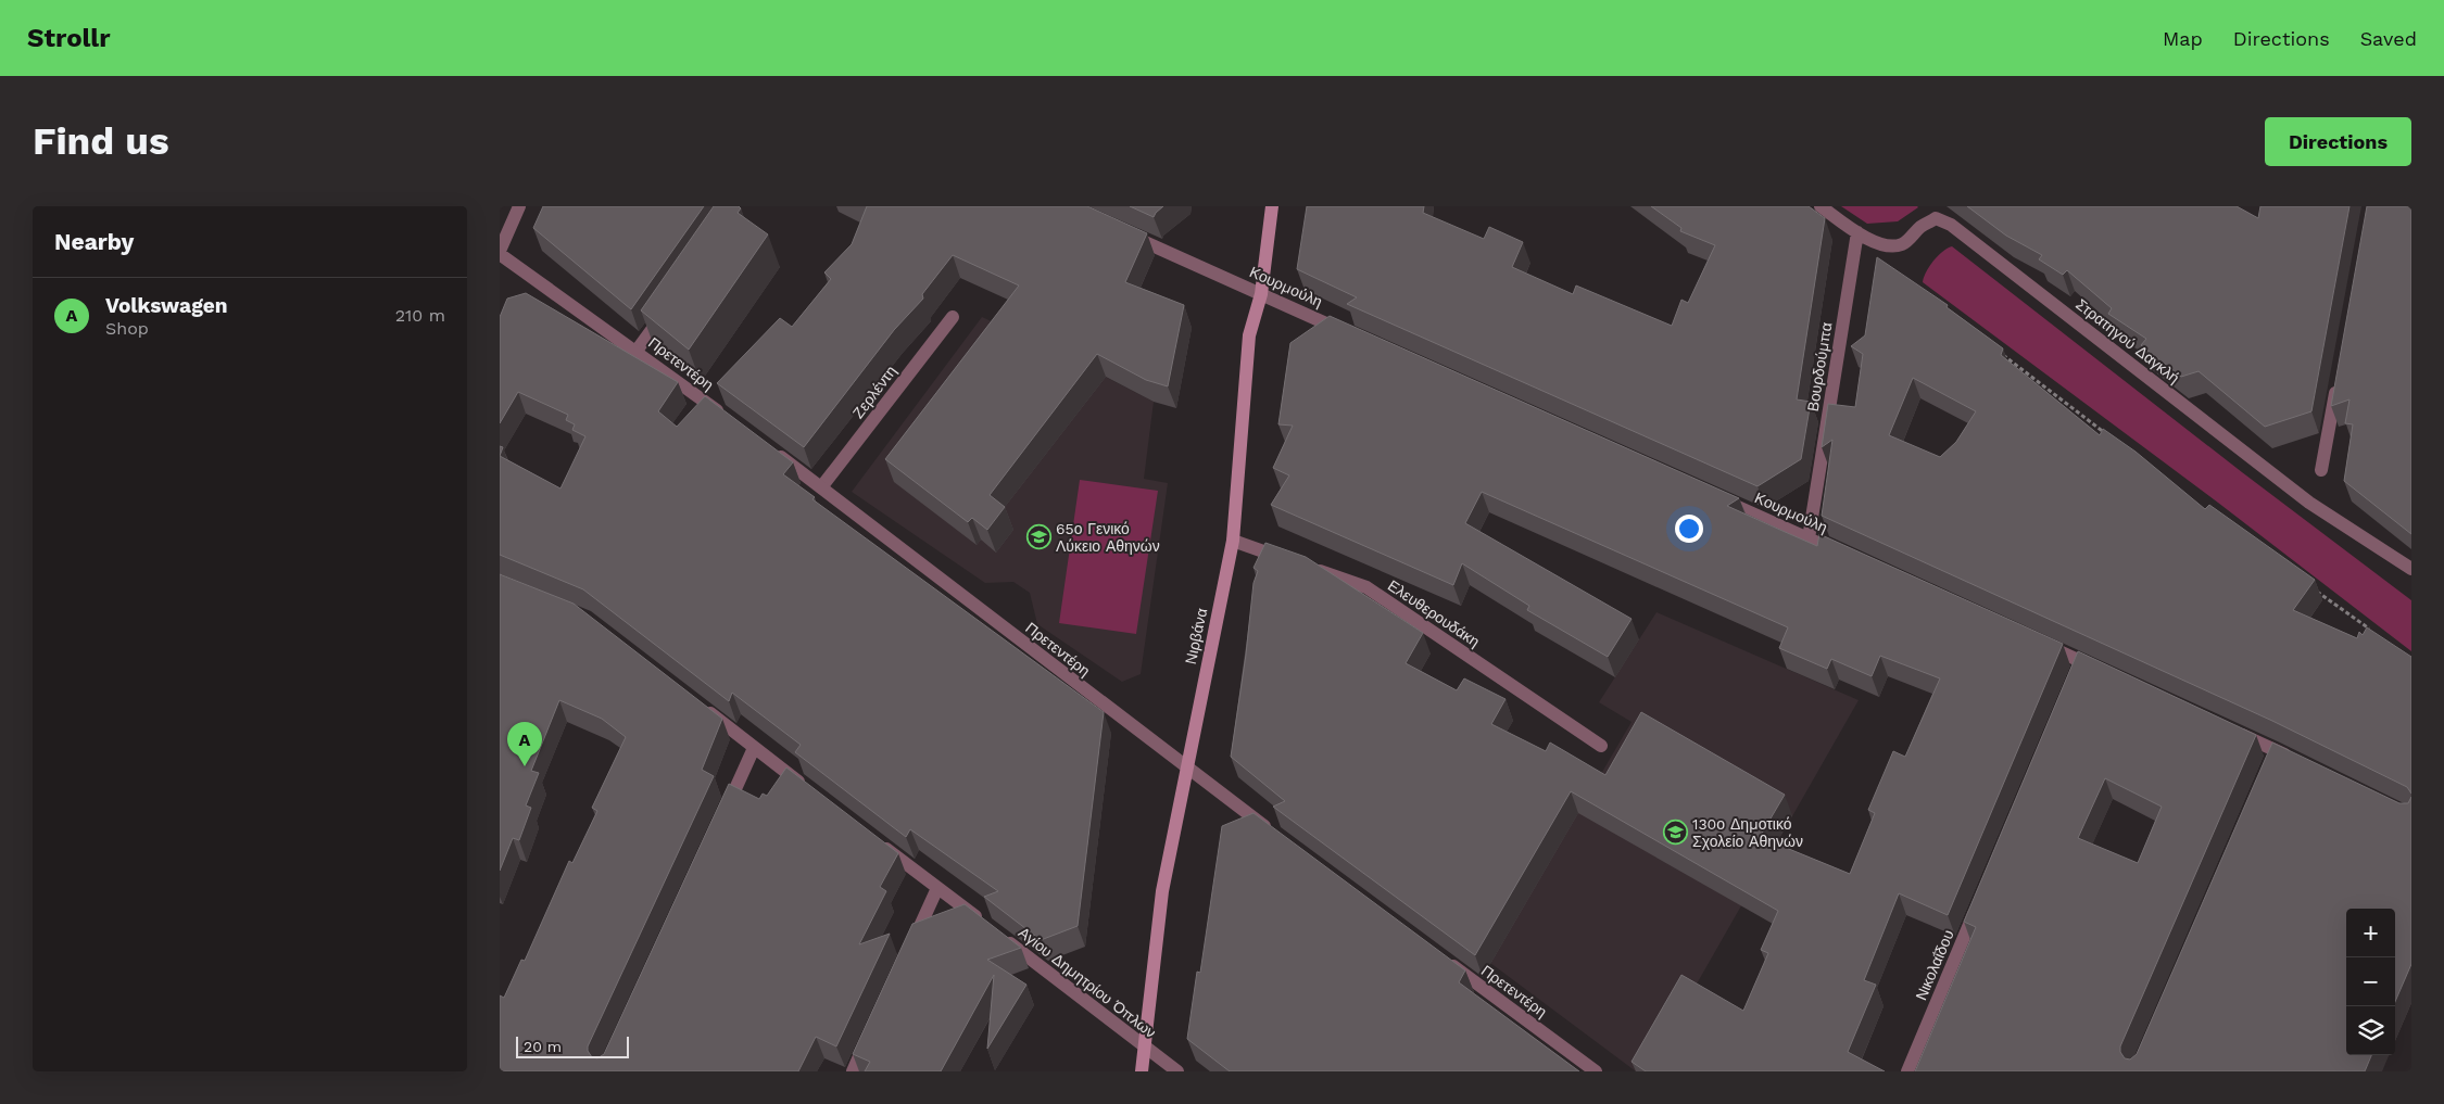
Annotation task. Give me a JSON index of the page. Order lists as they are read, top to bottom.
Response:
{
  "streets": {
    "street": [
      "Κουρμούλη",
      "Στρατηγού Δαγκλή",
      "Πρετεντέρη",
      "Βουρδούμπα",
      "Ζερλέντη",
      "Ελευθερουδάκη",
      "Νιρβάνα",
      "Νικολαΐδου",
      "Αγίου Δημητρίου Όπλων"
    ]
  },
  "crossings": [
    ["Κουρμούλη", "Βουρδούμπα"],
    ["Κουρμούλη", "Νιρβάνα"],
    ["Στρατηγού Δαγκλή", "Βουρδούμπα"],
    ["Πρετεντέρη", "Ζερλέντη"],
    ["Πρετεντέρη", "Νιρβάνα"],
    ["Νιρβάνα", "Αγίου Δημητρίου Όπλων"]
  ],
  "places": {
    "school or university": ["65ο Γενικό Λύκειο Αθηνών", "130ο Δημοτικό Σχολείο Αθηνών"]
  },
  "scale_bar": "20 m",
  "page": {
    "header": "Strollr",
    "nav": ["Map", "Directions", "Saved"],
    "buttons": "Directions",
    "title": "Find us",
    "heading": "Nearby",
    "list": [
      {
        "mark": "A",
        "name": "Volkswagen",
        "note": "Shop",
        "value": "210 m"
      }
    ],
    "pins": "A",
    "map_buttons": ["+", "−"],
    "scale": "20 m"
  }
}
